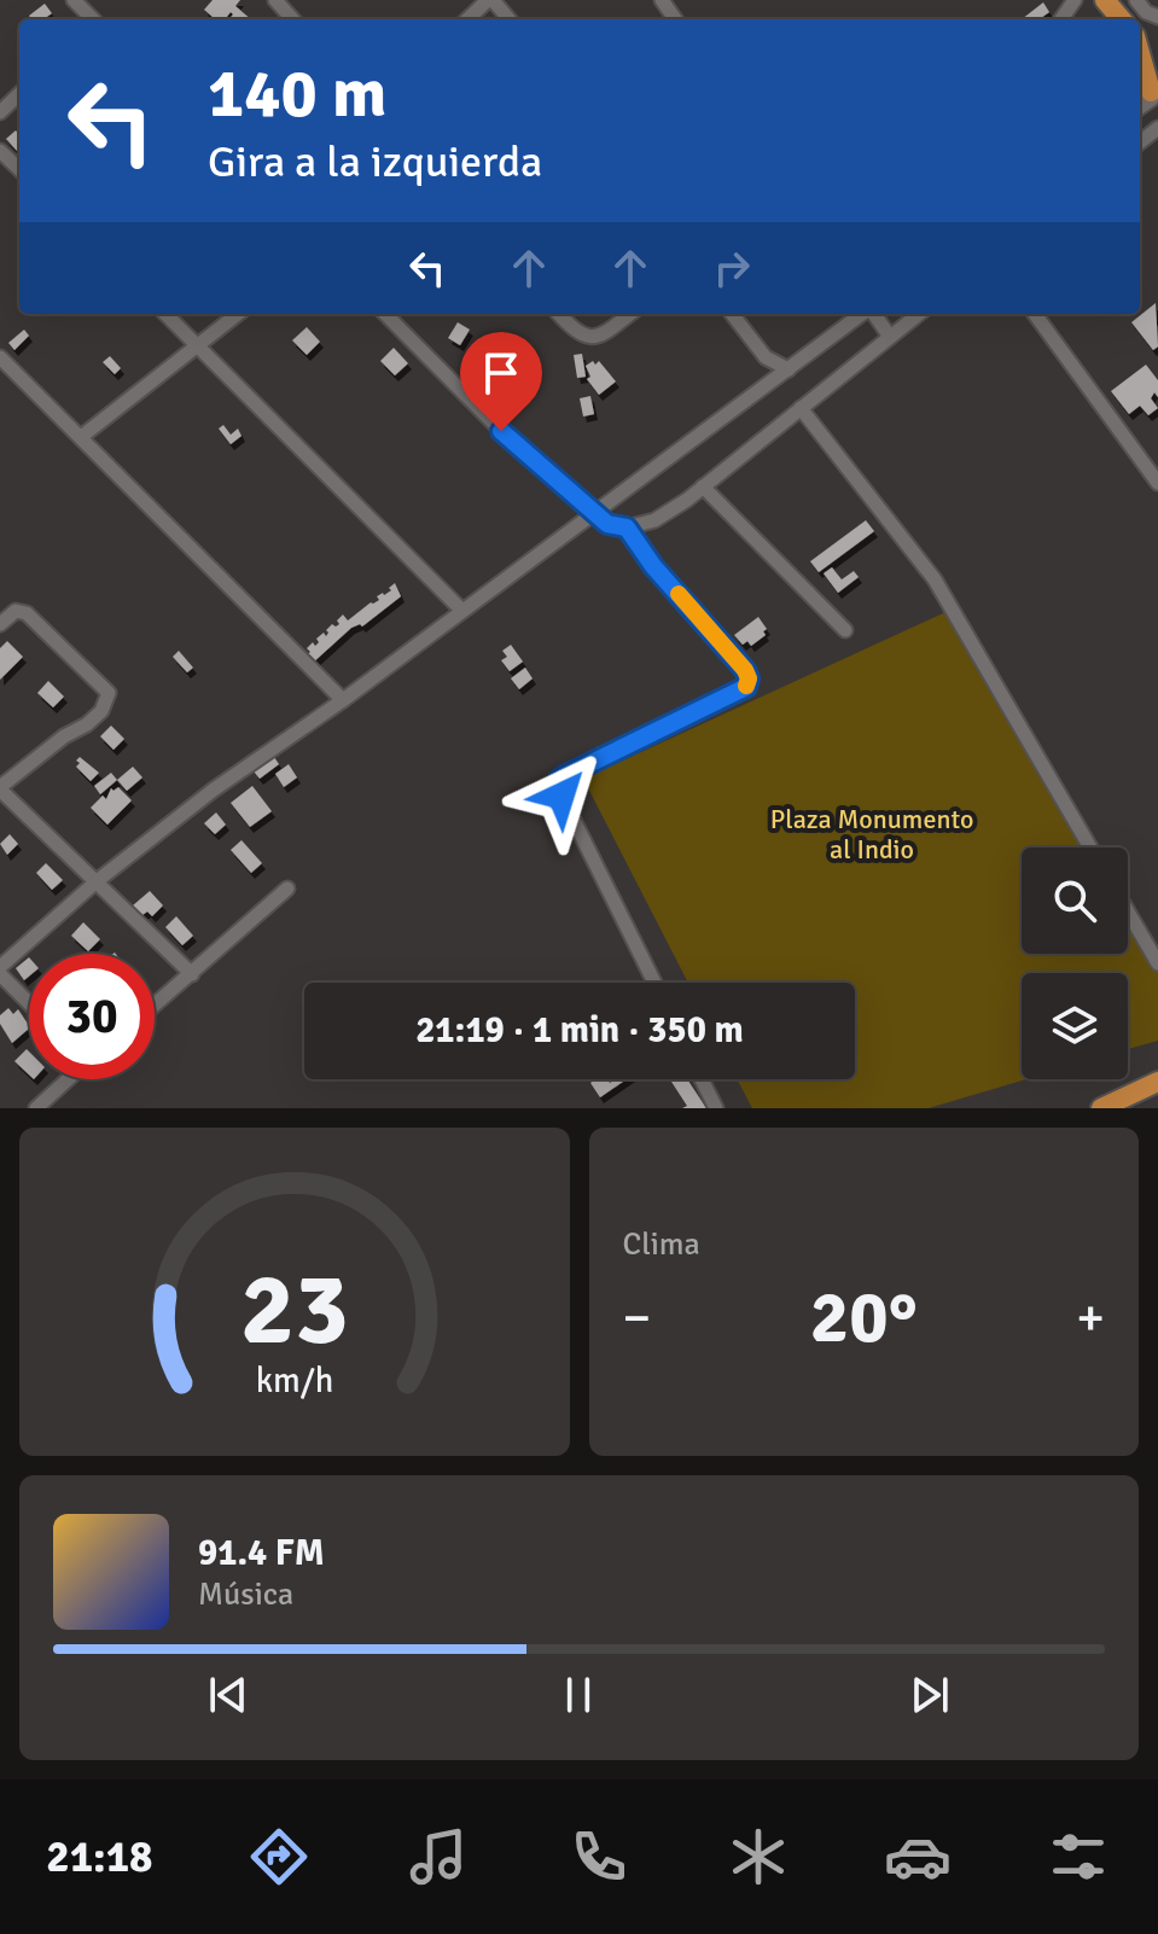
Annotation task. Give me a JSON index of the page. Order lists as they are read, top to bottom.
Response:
{
  "parks": ["Plaza Monumento al Indio"],
  "page": {
    "turn": ["140 m", "Gira a la izquierda"],
    "limit": "30",
    "trip": "21:19 · 1 min · 350 m",
    "tile": "Clima",
    "heat": ["−", "20°", "+"],
    "song": ["91.4 FM", "Música"],
    "tabs": "21:18",
    "gauge": ["23", "km/h"]
  }
}
